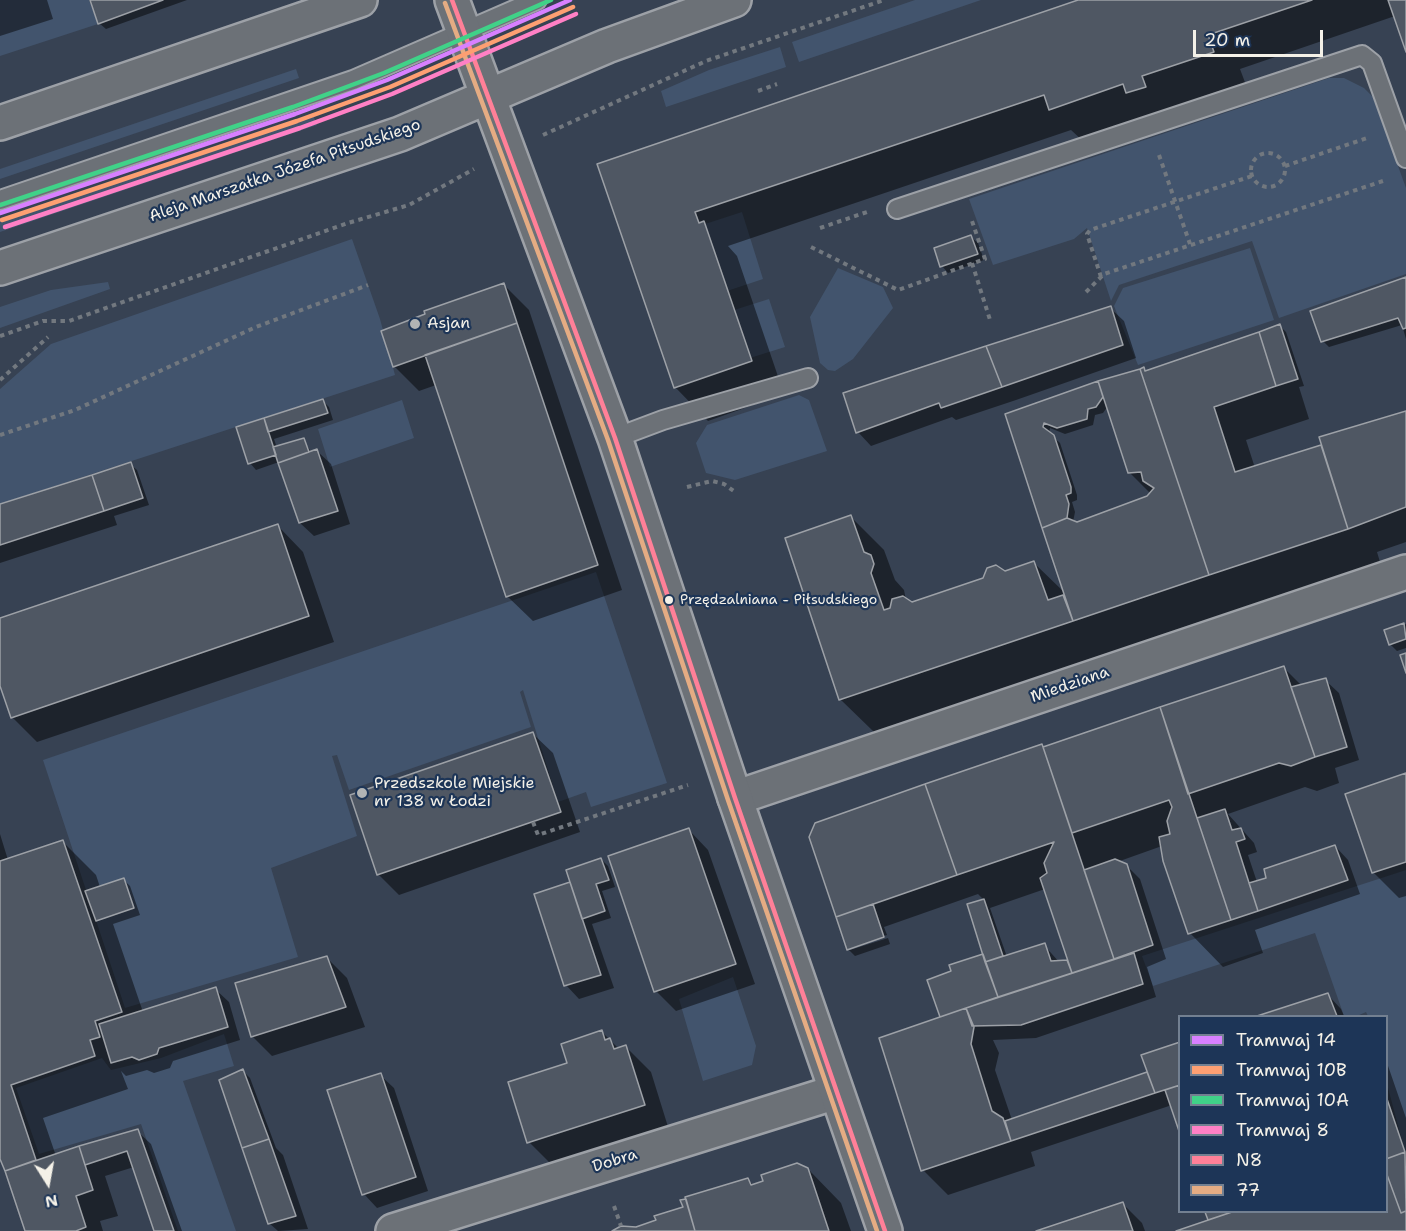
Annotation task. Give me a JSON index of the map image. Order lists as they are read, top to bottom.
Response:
{
  "streets": {
    "street": ["Aleja Marszałka Józefa Piłsudskiego", "Miedziana", "Dobra"]
  },
  "places": ["Asjan", "Przędzalniana - Piłsudskiego", "Przedszkole Miejskie nr 138 w Łodzi"],
  "lines": [
    "tram line 14",
    "tram line 10A",
    "transit line N8",
    "transit line 77",
    "tram line 10B",
    "tram line 8"
  ],
  "legend": [
    "Tramwaj 14",
    "Tramwaj 10B",
    "Tramwaj 10A",
    "Tramwaj 8",
    "N8",
    "77"
  ],
  "scale_bar": "20 m",
  "north": "bottom"
}
